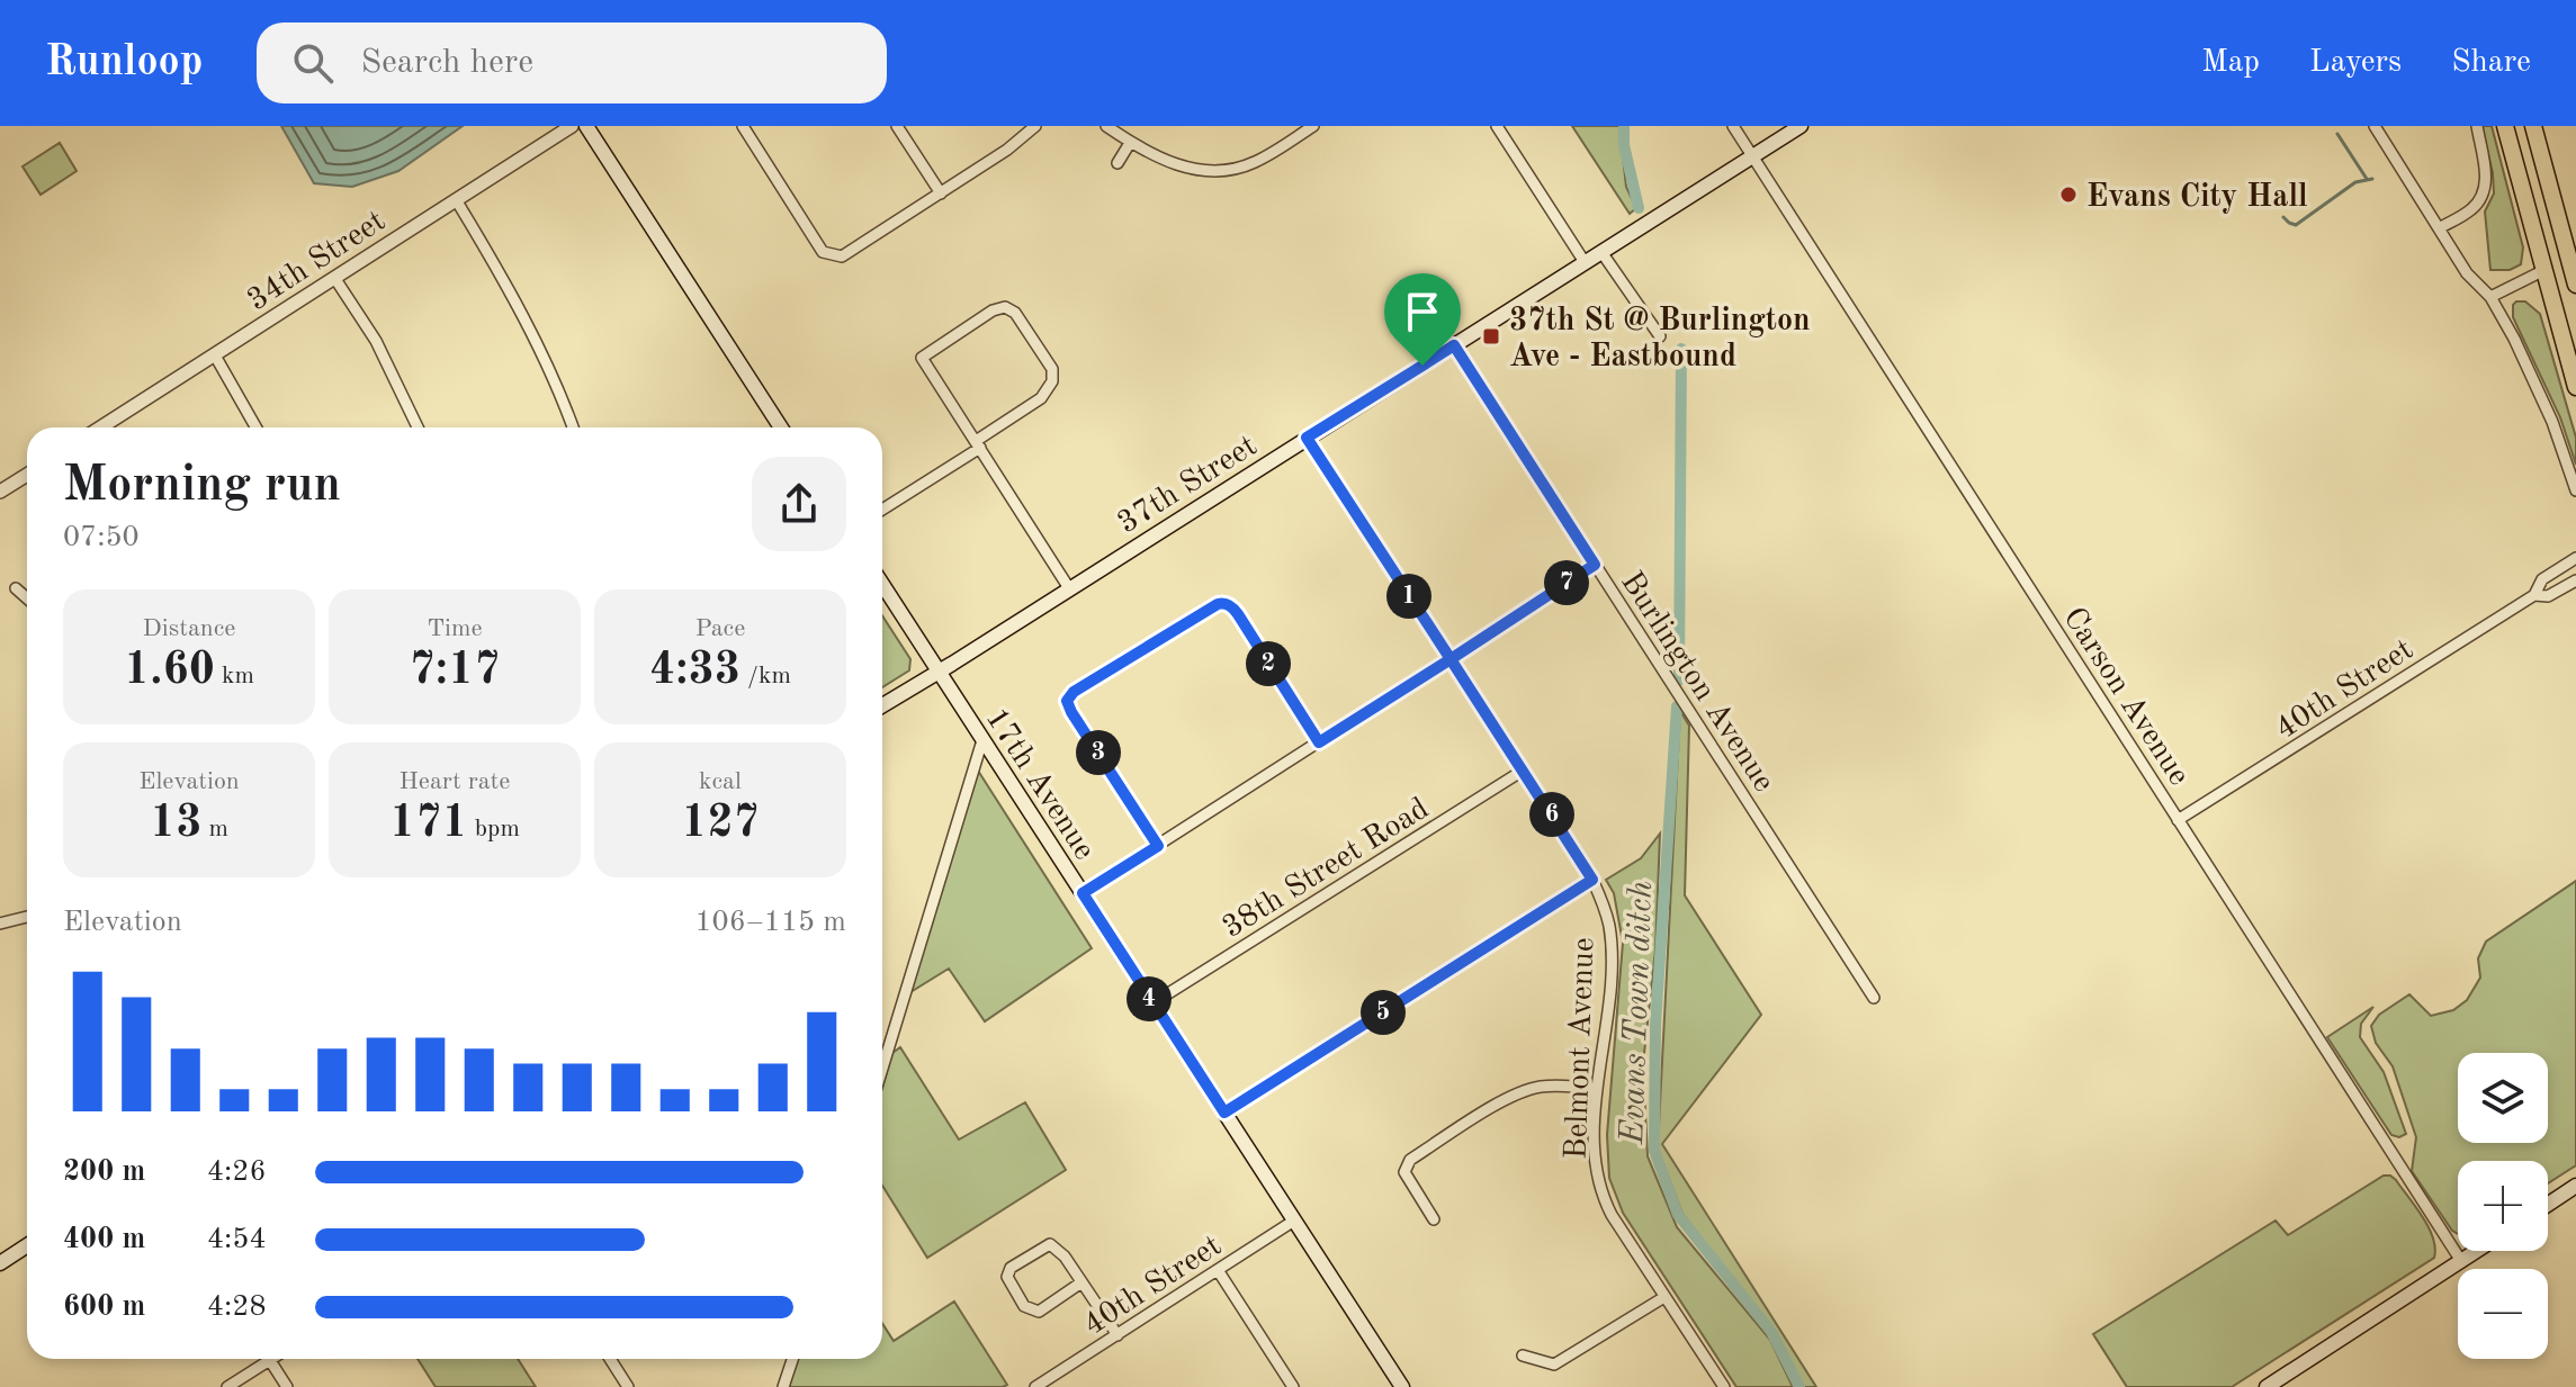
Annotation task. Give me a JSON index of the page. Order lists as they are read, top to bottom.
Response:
{
  "streets": {
    "main road": ["37th Street", "17th Avenue"],
    "street": [
      "34th Street",
      "Burlington Avenue",
      "40th Street",
      "Carson Avenue",
      "38th Street Road",
      "Belmont Avenue"
    ]
  },
  "crossings": [
    ["37th Street", "Burlington Avenue"],
    ["37th Street", "Carson Avenue"],
    ["37th Street", "17th Avenue"],
    ["37th Street", "Belmont Avenue"],
    ["40th Street", "Carson Avenue"],
    ["40th Street", "17th Avenue"],
    ["17th Avenue", "38th Street Road"],
    ["38th Street Road", "Belmont Avenue"]
  ],
  "water": ["Evans Town ditch"],
  "places": {
    "other": ["Evans City Hall"],
    "transit": ["37th St @ Burlington Ave - Eastbound"]
  },
  "page": {
    "header": "Runloop",
    "search": "Search here",
    "nav": ["Map", "Layers", "Share"],
    "heading": ["Morning run", "07:50"],
    "pins": [
      "7",
      "1",
      "2",
      "3",
      "6",
      "4",
      "5"
    ],
    "stats": [
      ["Distance", "1.60 km"],
      ["Time", "7:17"],
      ["Pace", "4:33 /km"],
      ["Elevation", "13 m"],
      ["Heart rate", "171 bpm"],
      ["kcal", "127"]
    ],
    "chart": ["Elevation", "106–115 m"],
    "map_buttons": ["+", "−"],
    "list": [
      {
        "name": "200 m",
        "note": "4:26"
      },
      {
        "name": "400 m",
        "note": "4:54"
      },
      {
        "name": "600 m",
        "note": "4:28"
      }
    ]
  }
}
